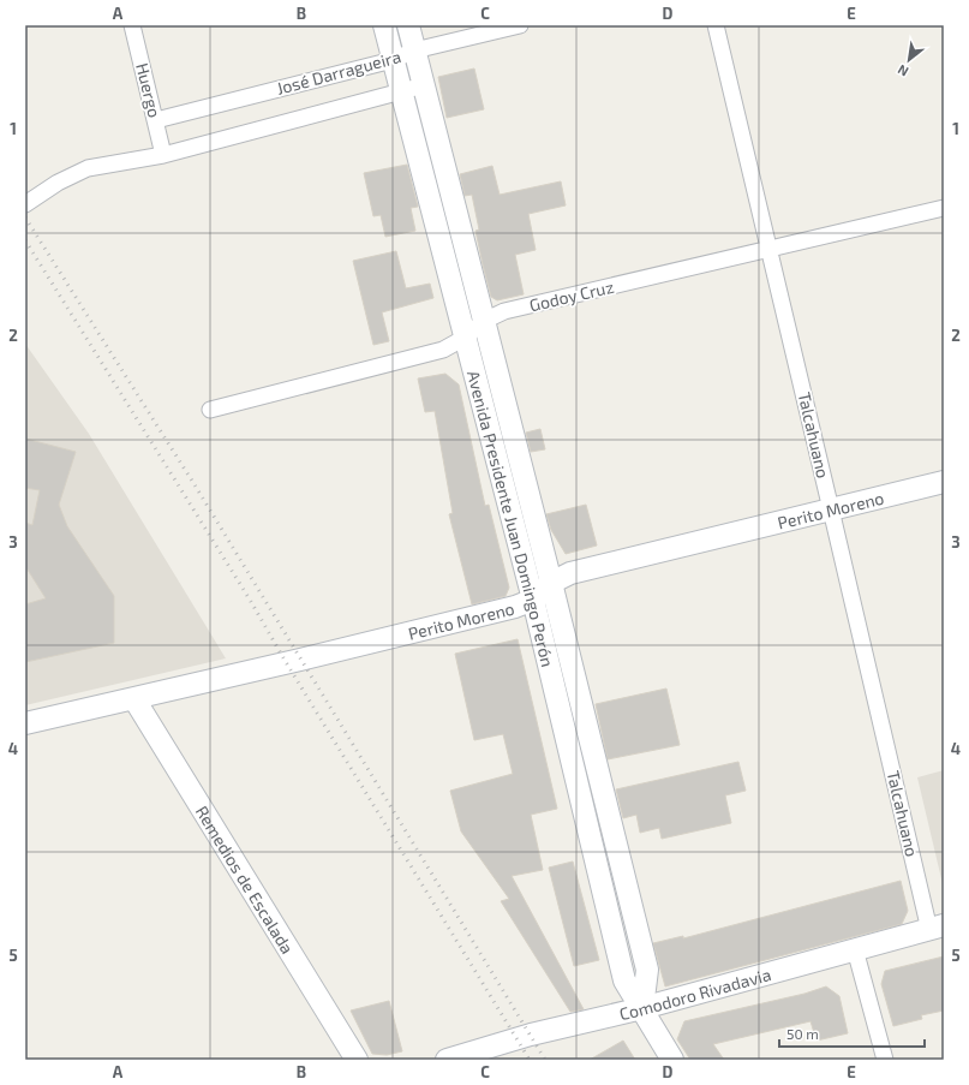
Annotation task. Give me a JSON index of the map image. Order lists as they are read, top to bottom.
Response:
{
  "streets": {
    "main road": [
      "Perito Moreno",
      "Avenida Presidente Juan Domingo Perón",
      "Remedios de Escalada",
      "Comodoro Rivadavia"
    ],
    "street": [
      "José Darragueira",
      "Huergo",
      "Godoy Cruz",
      "Talcahuano"
    ]
  },
  "crossings": [
    ["José Darragueira", "Huergo"],
    ["José Darragueira", "Avenida Presidente Juan Domingo Perón"],
    ["Godoy Cruz", "Talcahuano"],
    ["Godoy Cruz", "Avenida Presidente Juan Domingo Perón"],
    ["Talcahuano", "Perito Moreno"],
    ["Talcahuano", "Comodoro Rivadavia"],
    ["Perito Moreno", "Avenida Presidente Juan Domingo Perón"],
    ["Perito Moreno", "Remedios de Escalada"],
    ["Avenida Presidente Juan Domingo Perón", "Comodoro Rivadavia"]
  ],
  "scale_bar": "50 m",
  "north": "bottom left",
  "grid": {
    "columns": [
      "A",
      "B",
      "C",
      "D",
      "E"
    ],
    "rows": [
      "1",
      "2",
      "3",
      "4",
      "5"
    ]
  }
}
